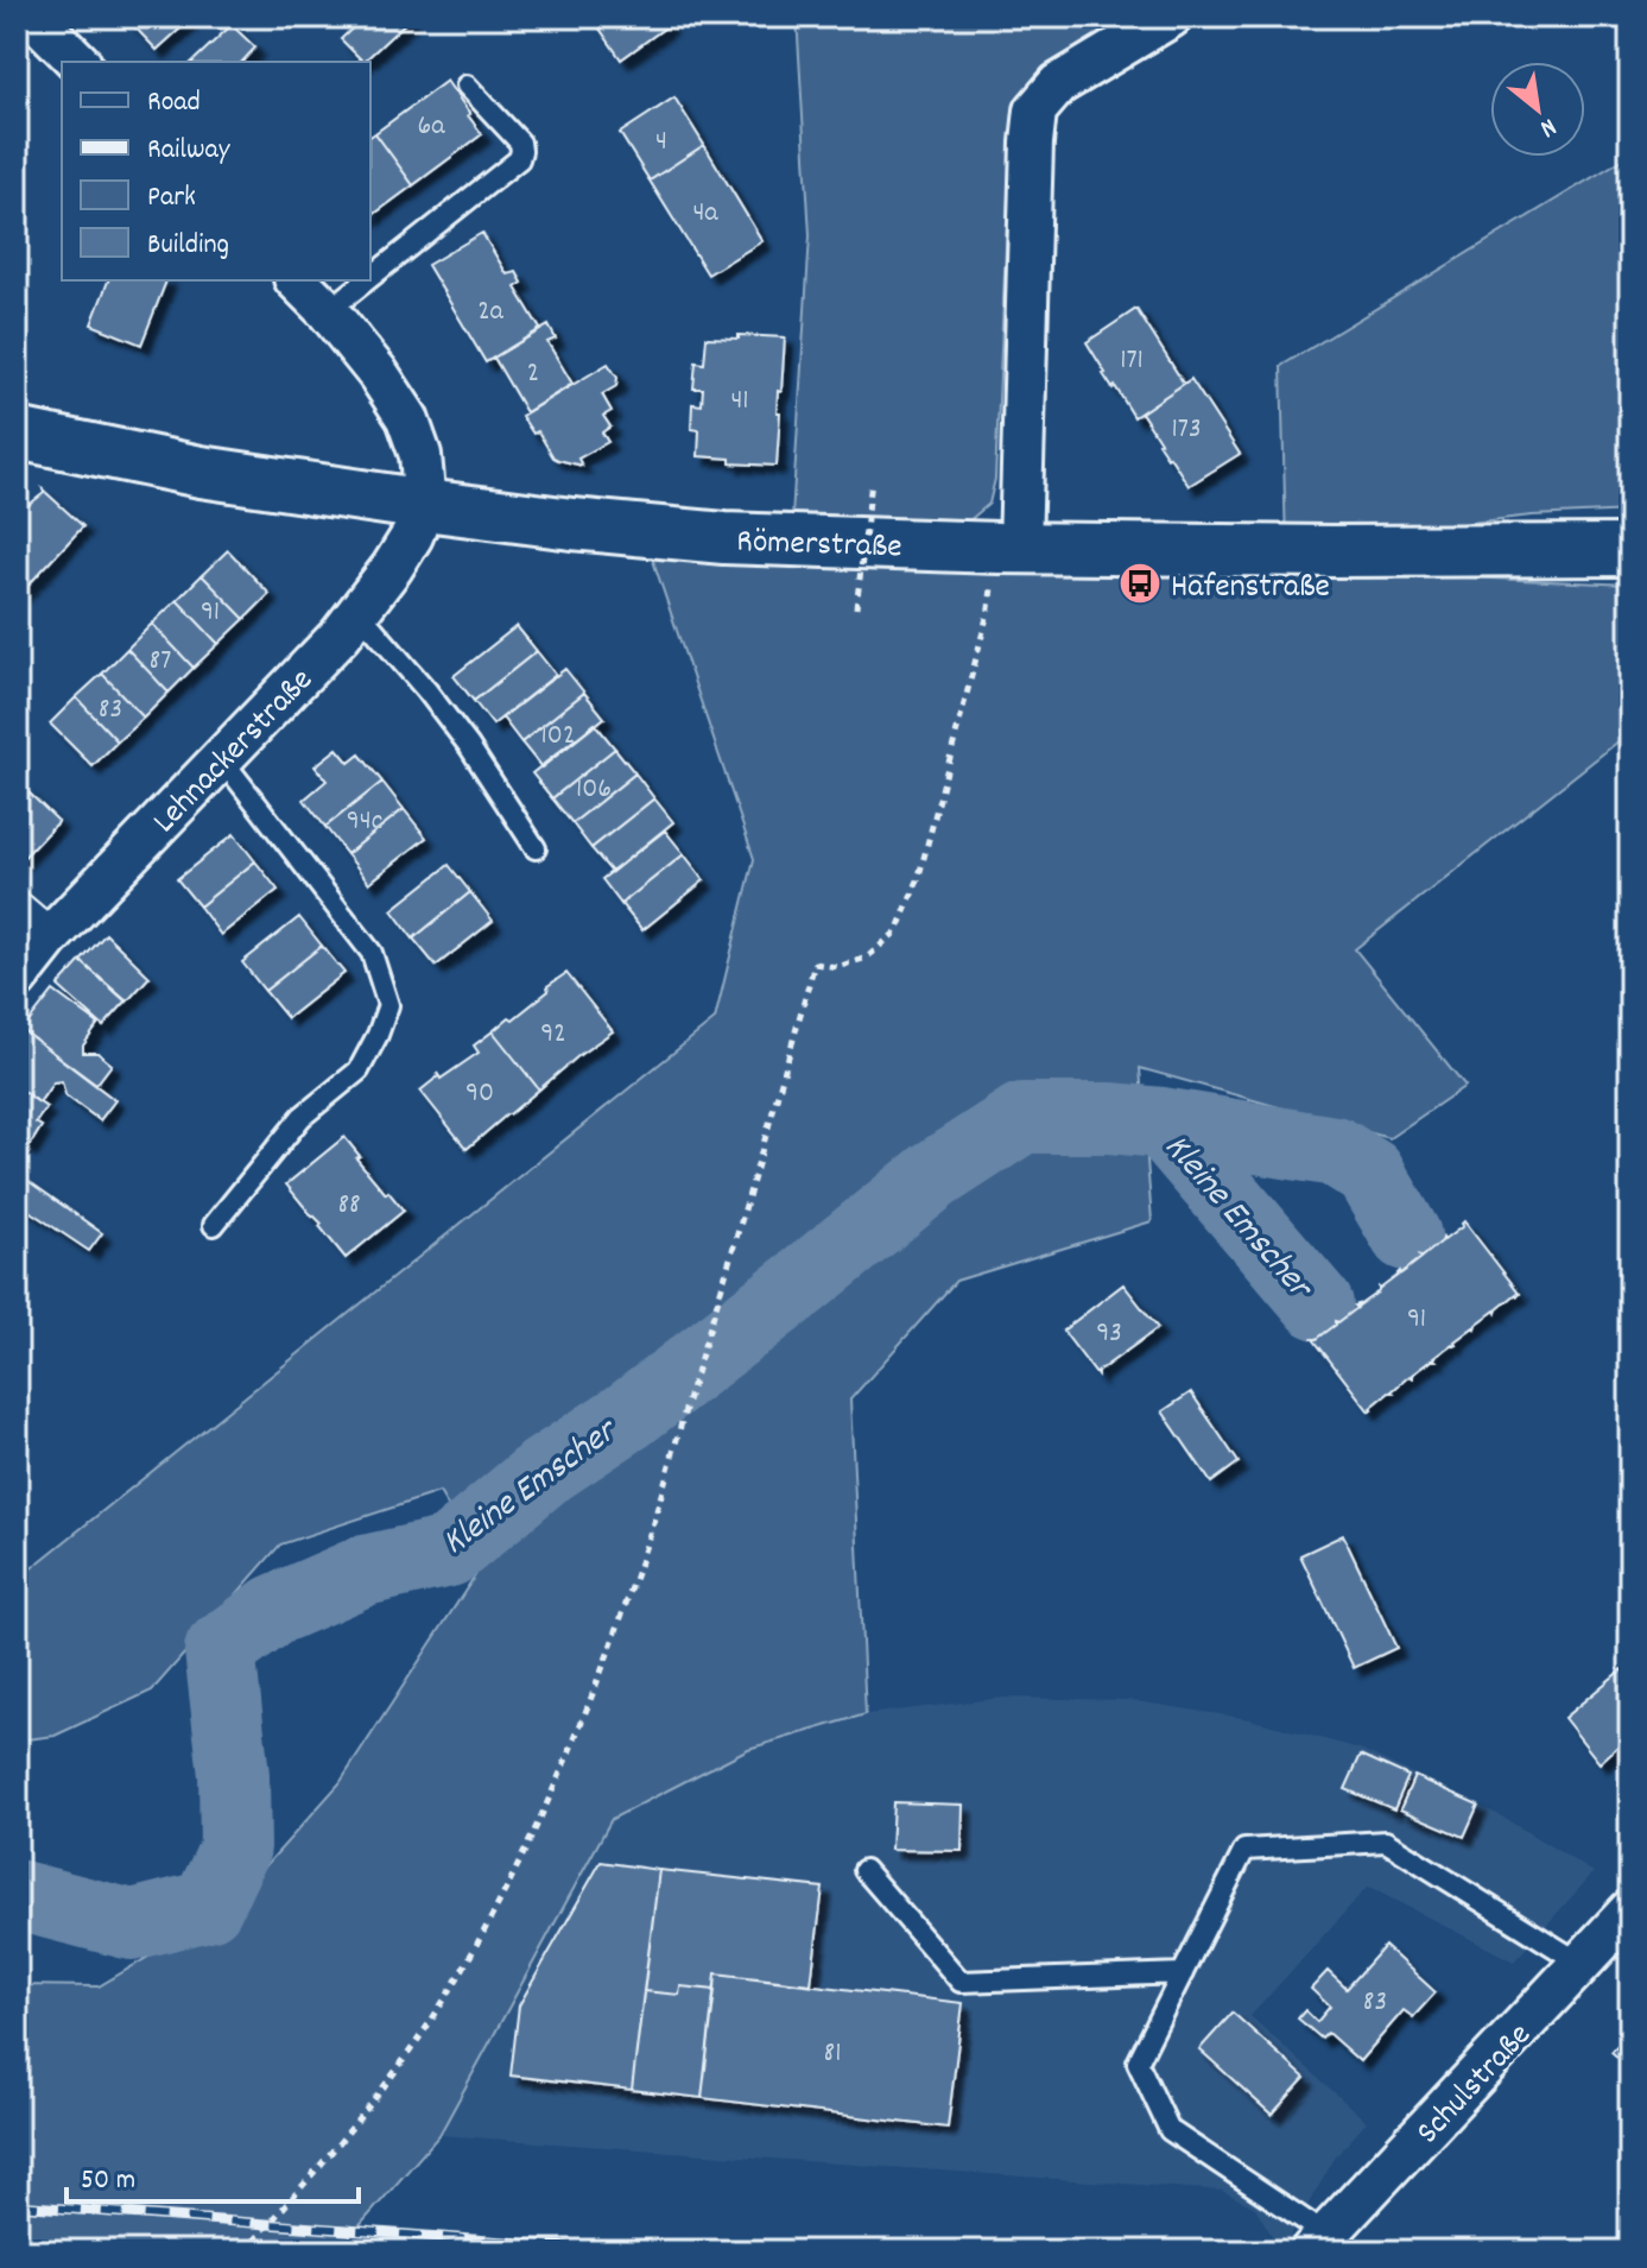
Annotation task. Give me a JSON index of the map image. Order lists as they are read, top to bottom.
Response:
{
  "streets": {
    "street": ["Römerstraße", "Lehnackerstraße", "Schulstraße"]
  },
  "crossings": [
    ["Römerstraße", "Lehnackerstraße"]
  ],
  "water": ["Kleine Emscher"],
  "places": {
    "bus stop": ["Hafenstraße"]
  },
  "house_numbers": [
    "6a",
    "4",
    "4a",
    "2a",
    "171",
    "2",
    "41",
    "173",
    "91",
    "87",
    "83",
    "102",
    "106",
    "94c",
    "92",
    "90",
    "88",
    "91",
    "93",
    "83",
    "81"
  ],
  "legend": [
    "Road",
    "Railway",
    "Park",
    "Building"
  ],
  "scale_bar": "50 m",
  "north": "bottom right"
}
